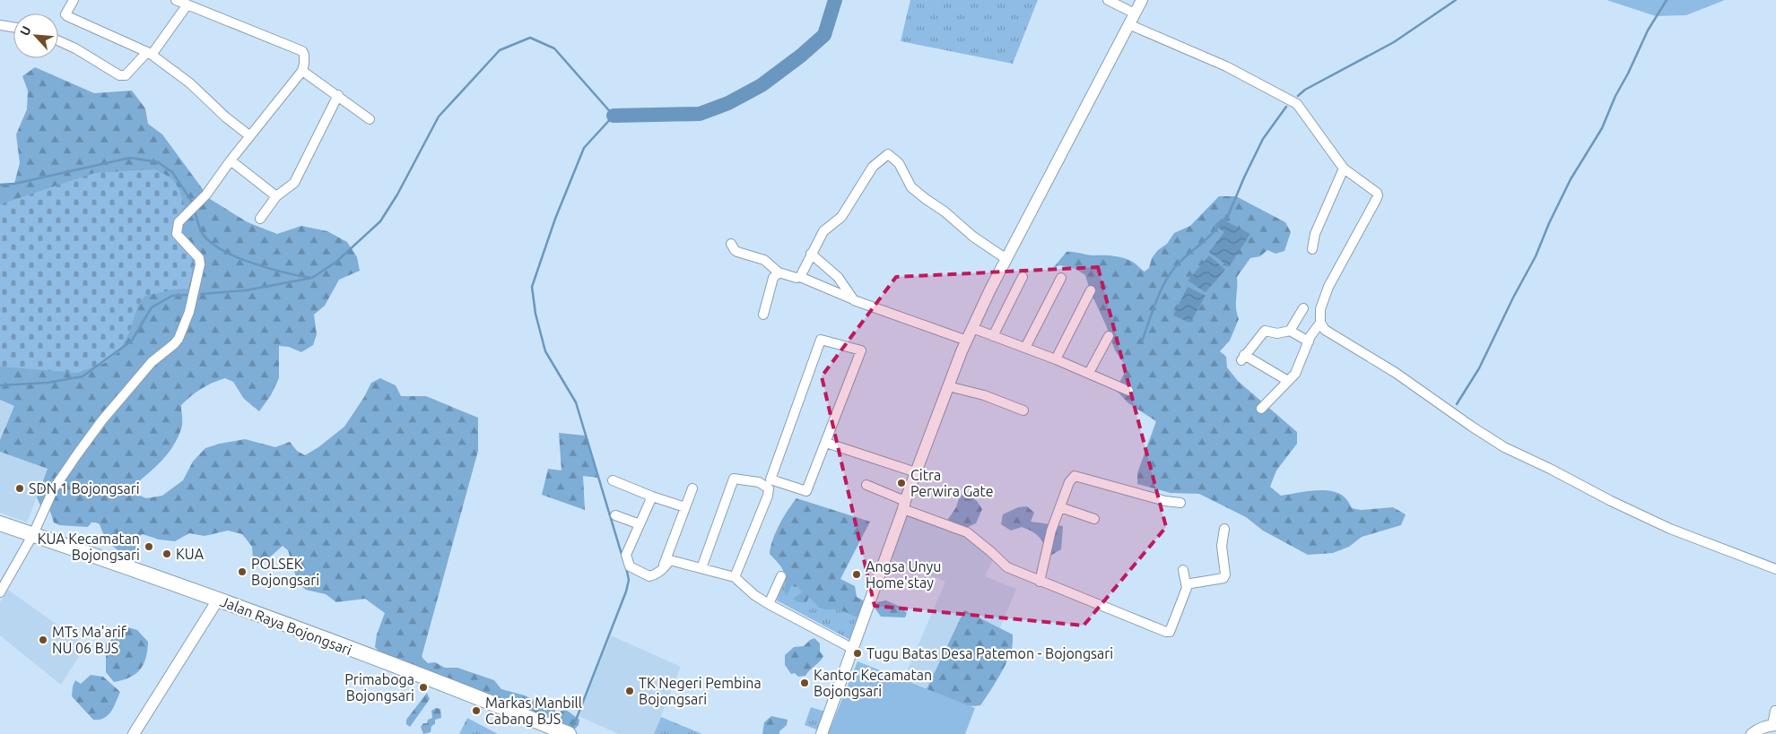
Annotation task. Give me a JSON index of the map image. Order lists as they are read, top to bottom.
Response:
{
  "streets": {
    "main road": ["Jalan Raya Bojongsari"]
  },
  "places": [
    "Citra Perwira Gate",
    "SDN 1 Bojongsari",
    "KUA Kecamatan Bojongsari",
    "KUA",
    "POLSEK Bojongsari",
    "Angsa Unyu Home'stay",
    "MTs Ma'arif NU 06 BJS",
    "Tugu Batas Desa Patemon - Bojongsari",
    "Kantor Kecamatan Bojongsari",
    "Primaboga Bojongsari",
    "TK Negeri Pembina Bojongsari",
    "Markas Manbill Cabang BJS"
  ],
  "north": "top left"
}
